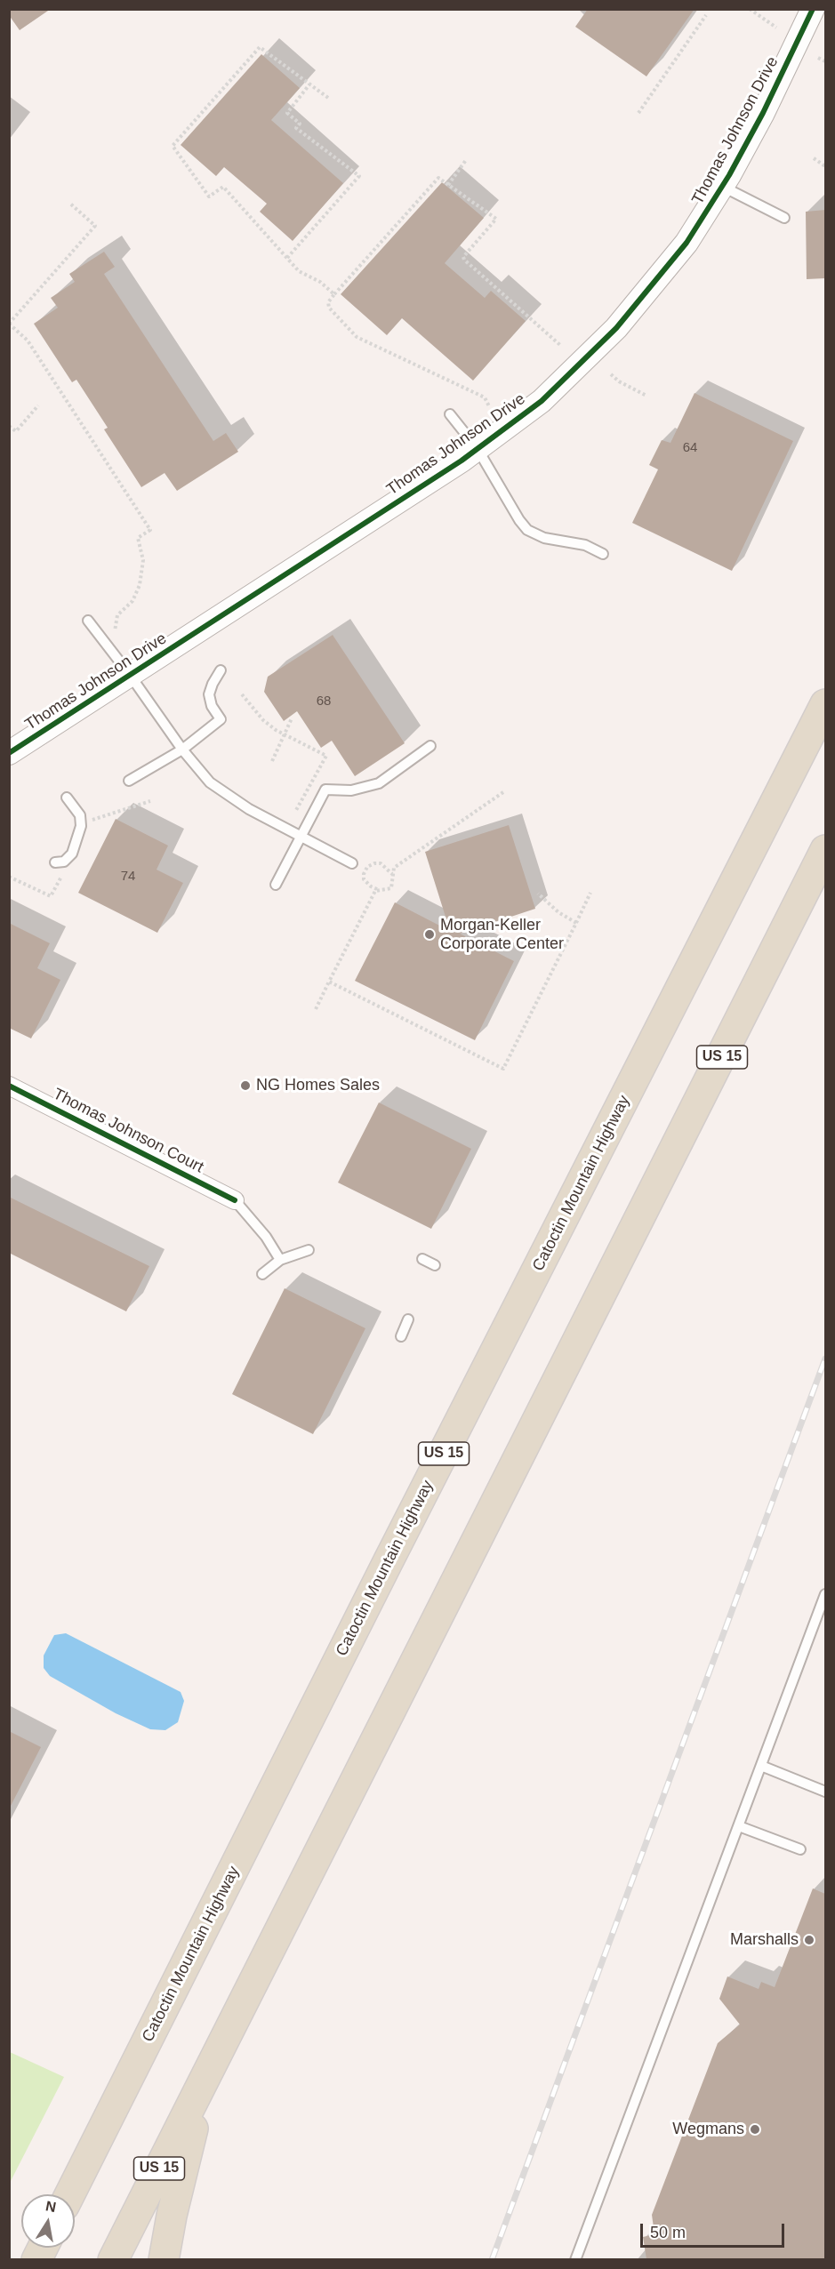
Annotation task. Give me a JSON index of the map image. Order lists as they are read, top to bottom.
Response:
{
  "streets": {
    "highway": ["US 15", "Catoctin Mountain Highway"],
    "street": ["Thomas Johnson Drive", "Thomas Johnson Court"]
  },
  "places": [
    "Morgan-Keller Corporate Center",
    "NG Homes Sales",
    "Marshalls",
    "Wegmans"
  ],
  "house_numbers": ["64", "68", "74"],
  "scale_bar": "50 m",
  "north": "top"
}
